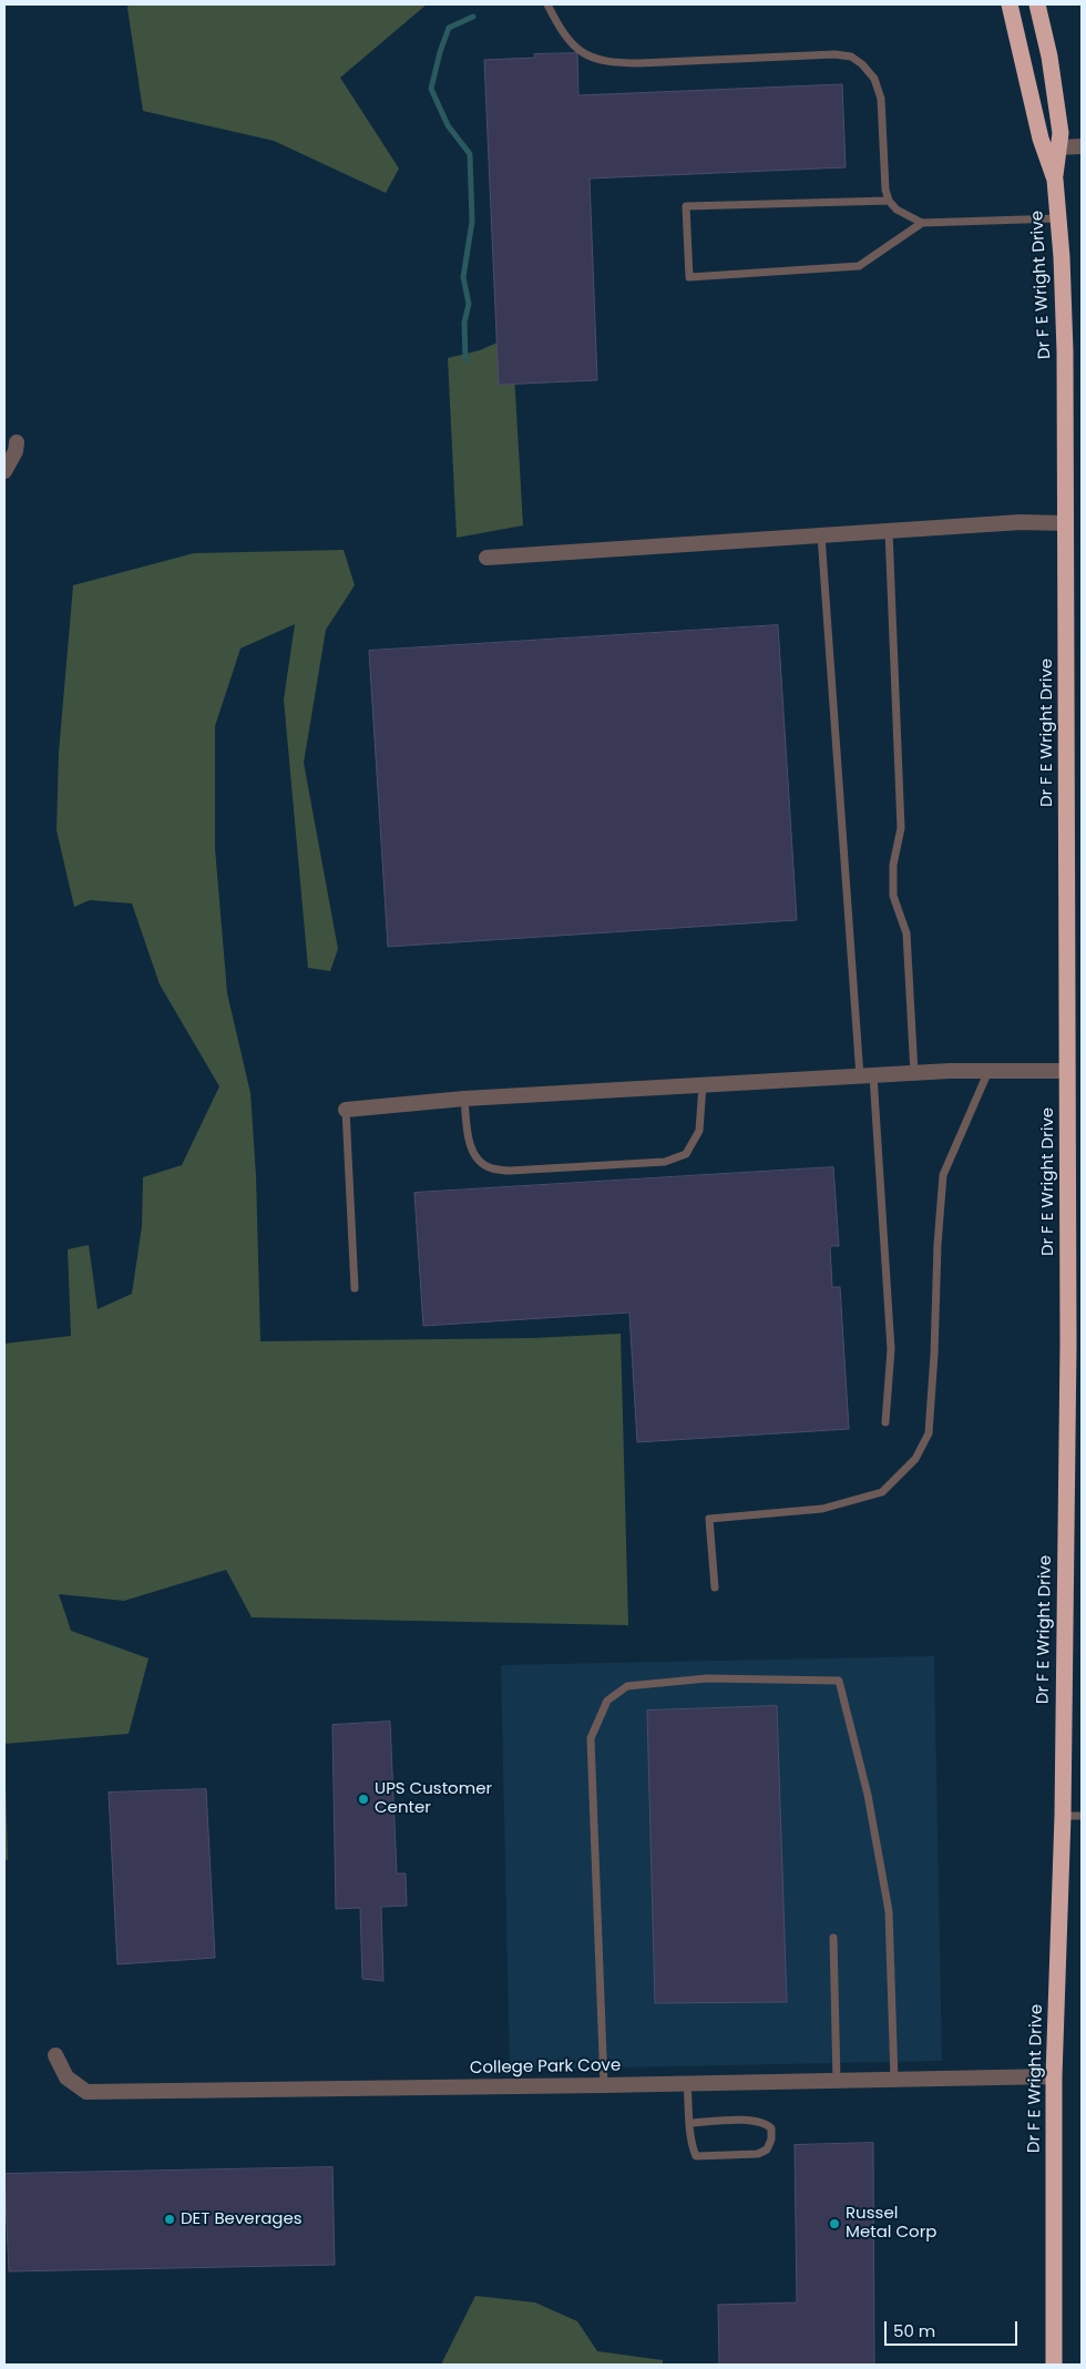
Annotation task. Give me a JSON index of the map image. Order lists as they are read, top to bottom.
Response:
{
  "streets": {
    "highway": ["Dr F E Wright Drive"],
    "street": ["College Park Cove"]
  },
  "crossings": [
    ["Dr F E Wright Drive", "College Park Cove"]
  ],
  "places": ["UPS Customer Center", "DET Beverages", "Russel Metal Corp"],
  "scale_bar": "50 m"
}
